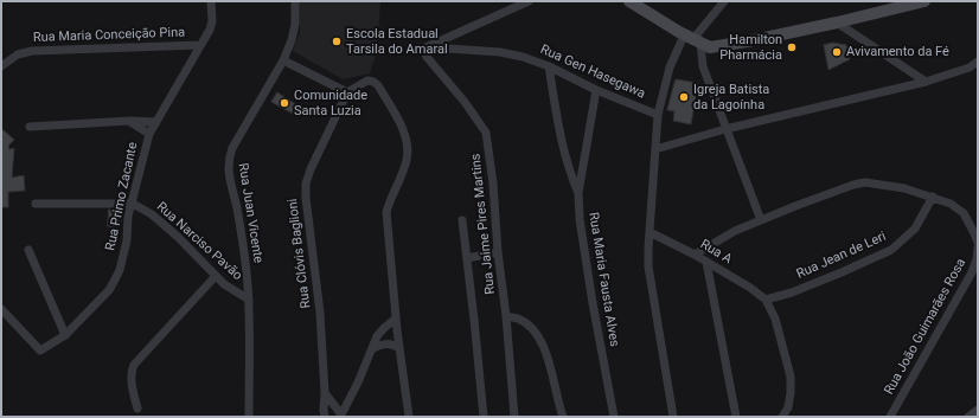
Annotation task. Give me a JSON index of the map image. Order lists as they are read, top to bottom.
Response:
{
  "streets": {
    "street": [
      "Rua Maria Conceição Pina",
      "Rua Gen Hasegawa",
      "Rua Primo Zacante",
      "Rua Juan Vicente",
      "Rua Jaime Pires Martins",
      "Rua Narciso Pavão",
      "Rua A",
      "Rua Clóvis Baglioni",
      "Rua Jean de Leri",
      "Rua Maria Fausta Alves",
      "Rua João Guimarães Rosa"
    ]
  },
  "crossings": [
    ["Rua Maria Conceição Pina", "Rua Primo Zacante"],
    ["Rua Gen Hasegawa", "Rua Jaime Pires Martins"],
    ["Rua Gen Hasegawa", "Rua Maria Fausta Alves"],
    ["Rua Primo Zacante", "Rua Narciso Pavão"],
    ["Rua Juan Vicente", "Rua Narciso Pavão"],
    ["Rua A", "Rua Jean de Leri"]
  ],
  "places": [
    "Escola Estadual Tarsila do Amaral",
    "Hamilton Pharmácia",
    "Avivamento da Fé",
    "Igreja Batista da Lagoínha",
    "Comunidade Santa Luzia"
  ]
}
